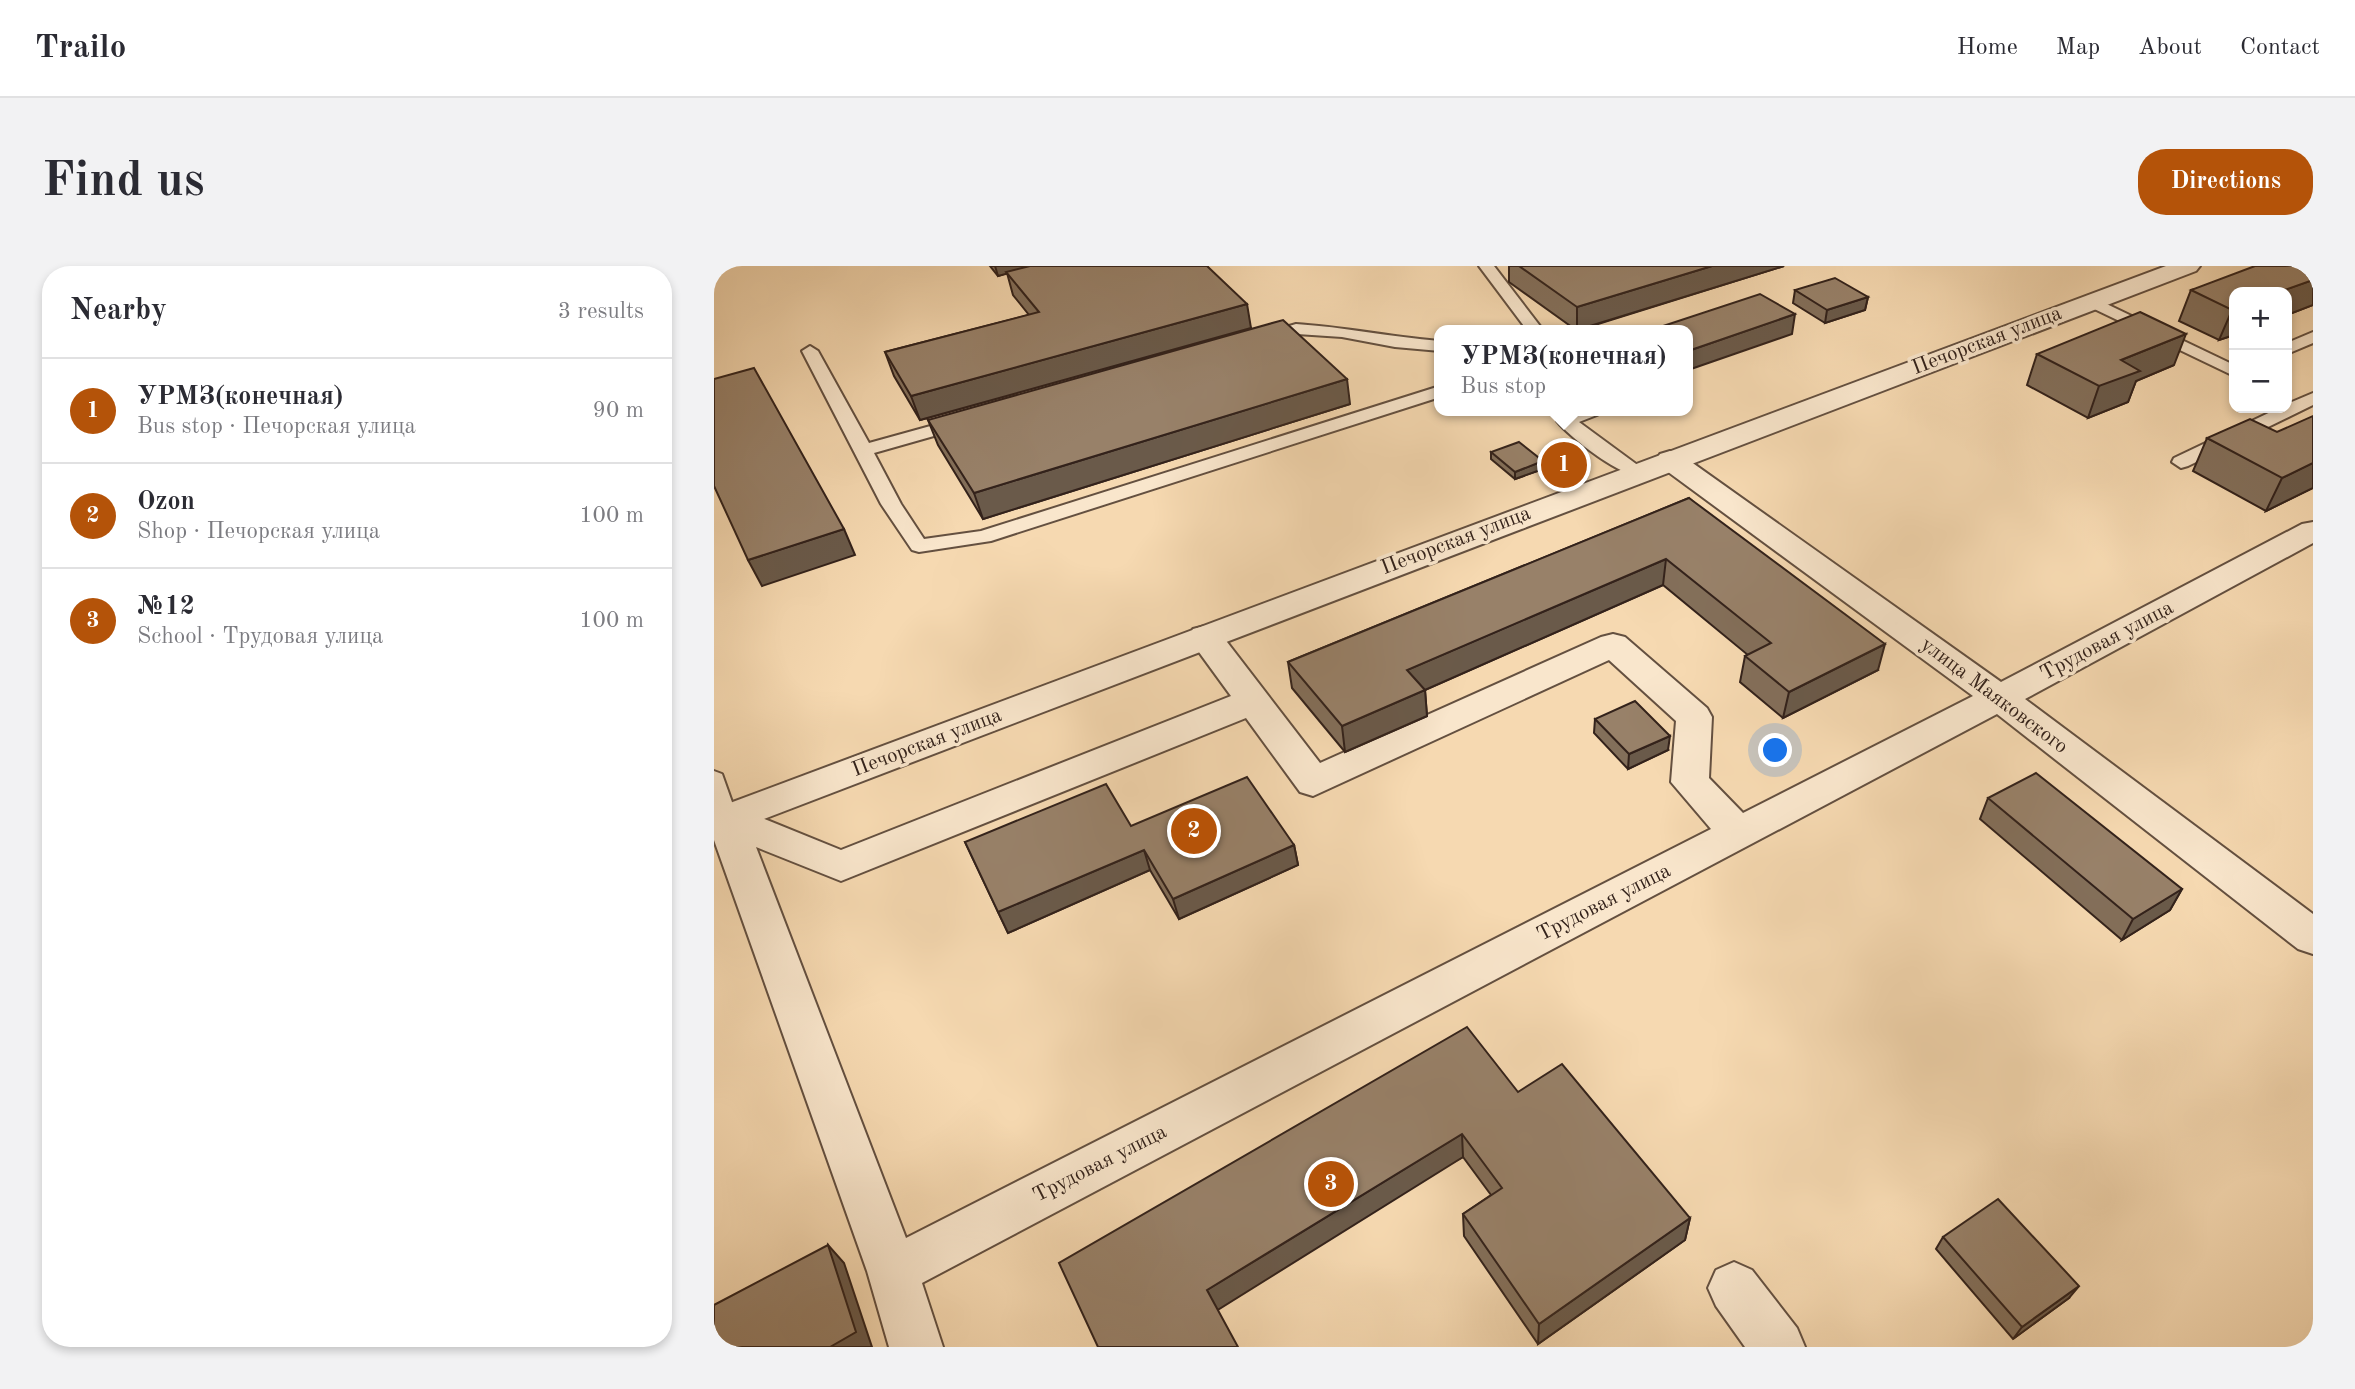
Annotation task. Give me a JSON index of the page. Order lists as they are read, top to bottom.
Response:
{
  "streets": {
    "street": ["Печорская улица", "Трудовая улица", "улица Маяковского"]
  },
  "crossings": [
    ["Печорская улица", "улица Маяковского"],
    ["Трудовая улица", "улица Маяковского"]
  ],
  "page": {
    "header": "Trailo",
    "nav": [
      "Home",
      "Map",
      "About",
      "Contact"
    ],
    "buttons": "Directions",
    "title": "Find us",
    "heading": ["Nearby", "3 results"],
    "map_buttons": ["+", "−"],
    "popup": ["УРМЗ(конечная)", "Bus stop"],
    "list": [
      {
        "mark": "1",
        "name": "УРМЗ(конечная)",
        "note": "Bus stop · Печорская улица",
        "value": "90 m"
      },
      {
        "mark": "2",
        "name": "Ozon",
        "note": "Shop · Печорская улица",
        "value": "100 m"
      },
      {
        "mark": "3",
        "name": "№12",
        "note": "School · Трудовая улица",
        "value": "100 m"
      }
    ],
    "pins": ["1", "2", "3"]
  }
}
